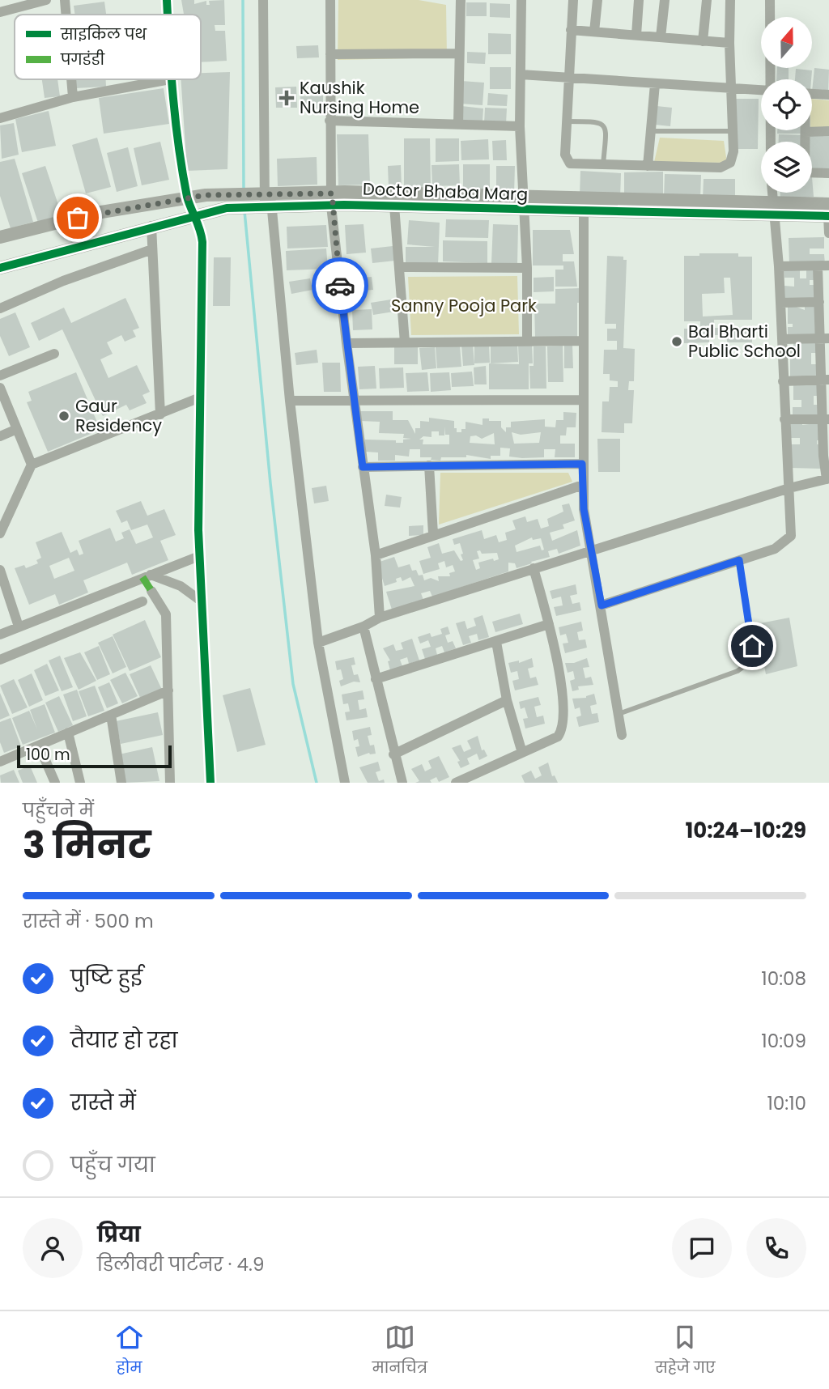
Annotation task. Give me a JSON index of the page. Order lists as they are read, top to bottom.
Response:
{
  "streets": {
    "street": ["Doctor Bhaba Marg"]
  },
  "parks": ["Sanny Pooja Park"],
  "places": {
    "health": ["Kaushik Nursing Home"],
    "other": ["Bal Bharti Public School", "Gaur Residency"]
  },
  "legend": ["साइकिल पथ", "पगडंडी"],
  "scale_bar": "100 m",
  "north": "top",
  "page": {
    "scale": "100 m",
    "heading": ["3 मिनट", "पहुँचने में", "10:24–10:29"],
    "panel": ["प्रिया", "डिलीवरी पार्टनर · 4.9"],
    "bar": "रास्ते में · 500 m",
    "list": [
      ["पुष्टि हुई", "10:08"],
      ["तैयार हो रहा", "10:09"],
      ["रास्ते में", "10:10"],
      "पहुँच गया"
    ],
    "tabs": ["होम", "मानचित्र", "सहेजे गए"]
  }
}
